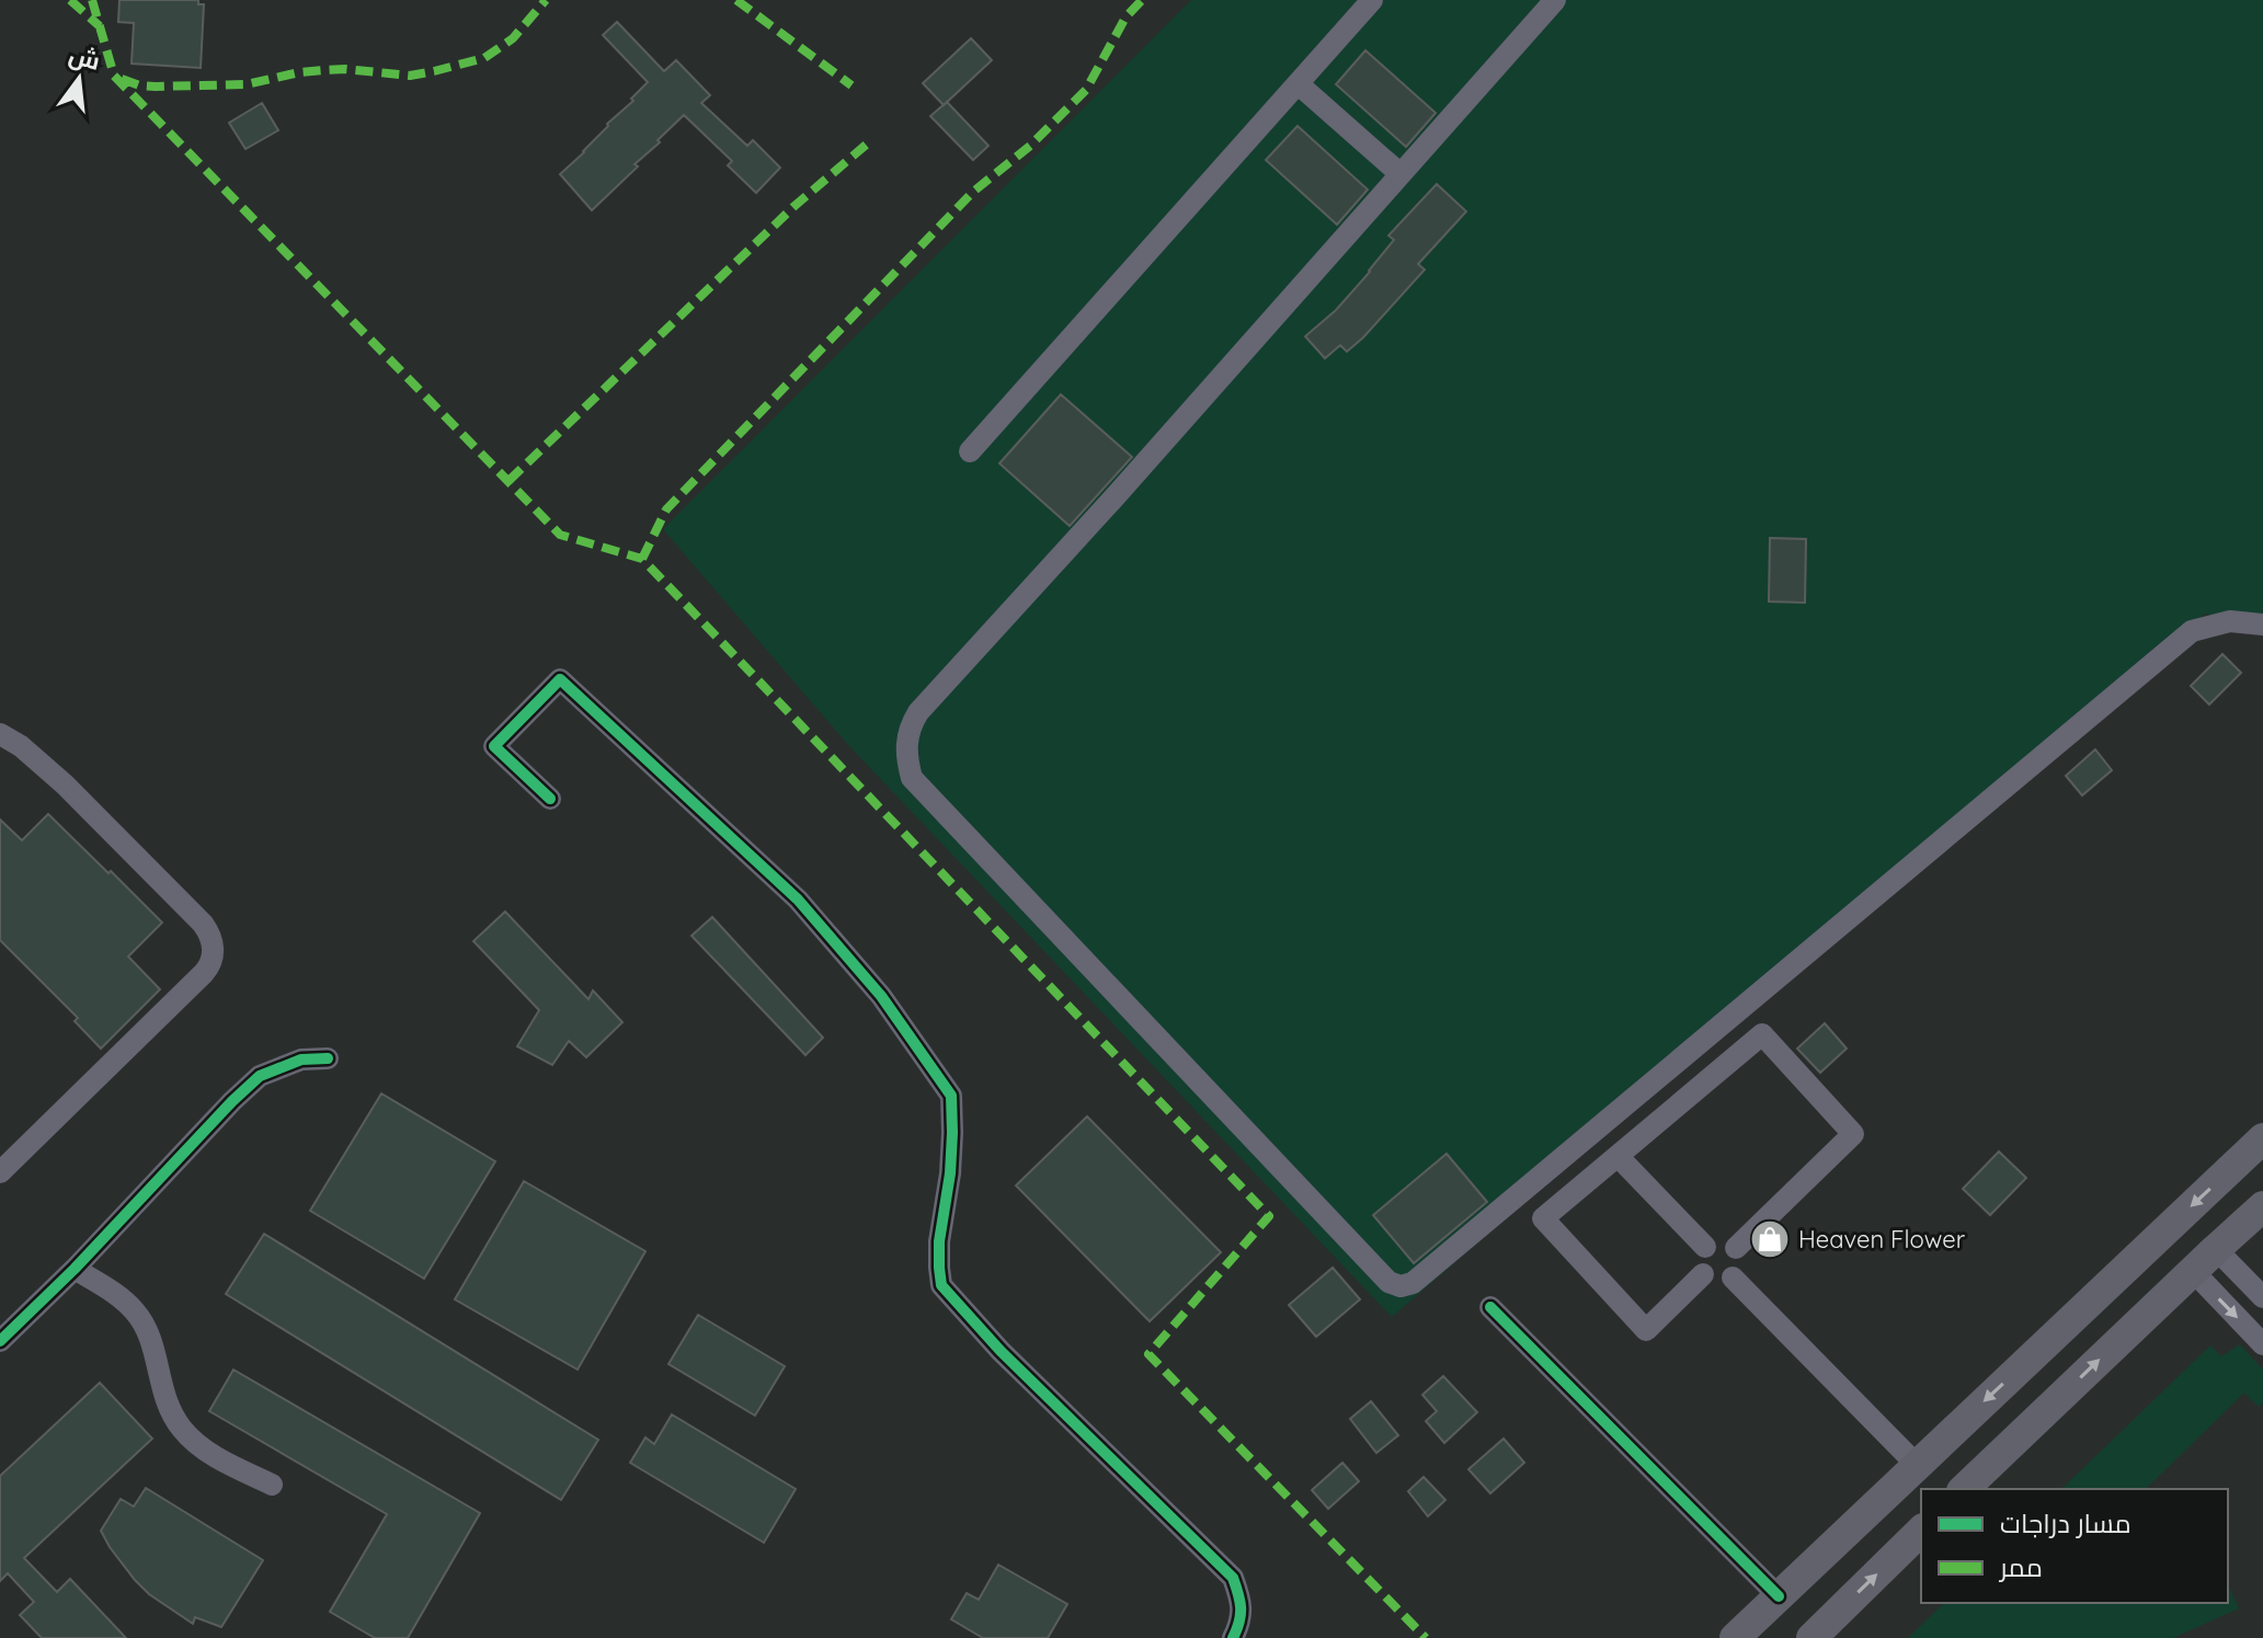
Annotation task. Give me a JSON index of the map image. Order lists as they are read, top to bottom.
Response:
{
  "places": {
    "shop": ["Heaven Flower"]
  },
  "legend": ["مسار دراجات", "ممر"],
  "north": "top"
}
